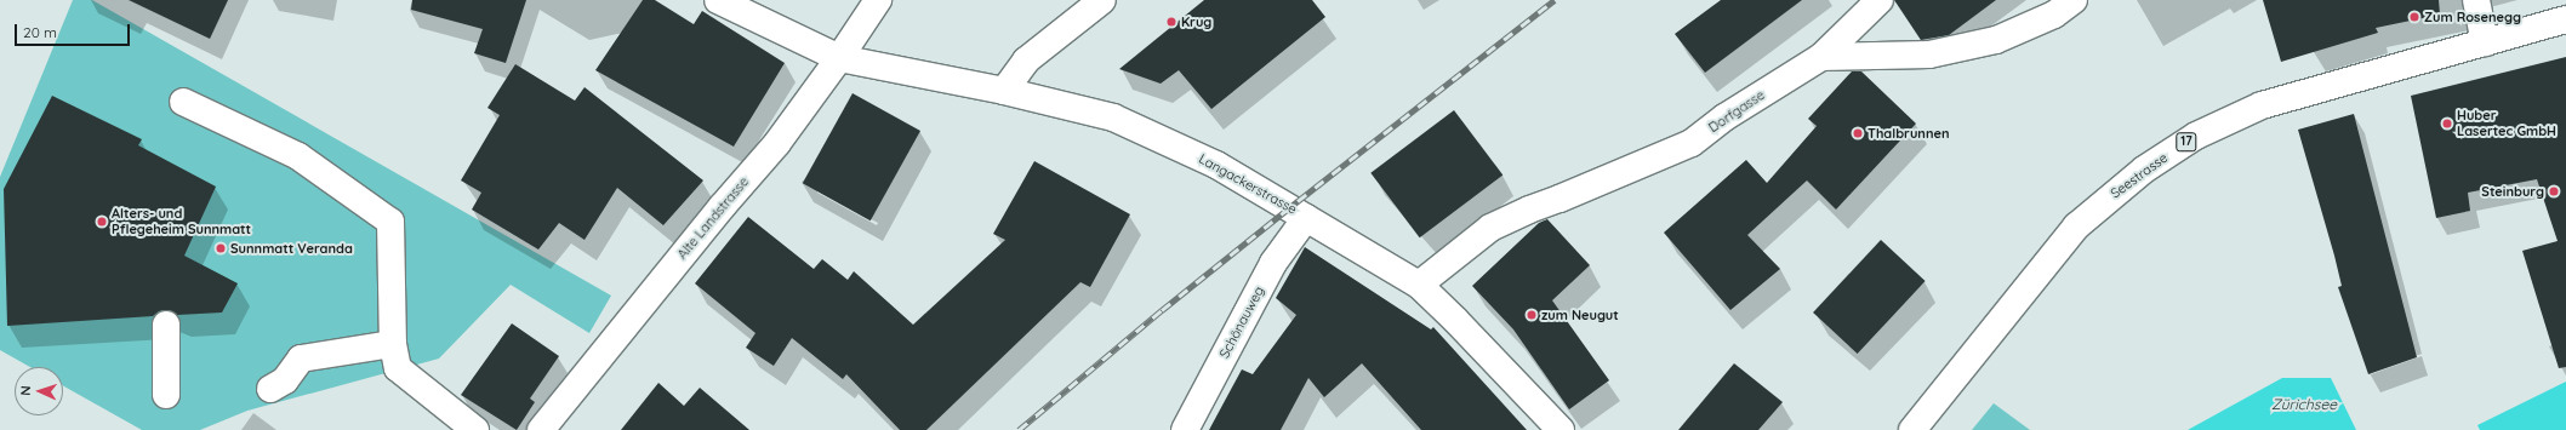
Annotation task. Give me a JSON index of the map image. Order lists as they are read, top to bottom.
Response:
{
  "streets": {
    "street": [
      "Dorfgasse",
      "17",
      "Seestrasse",
      "Langackerstrasse",
      "Alte Landstrasse",
      "Schönauweg"
    ]
  },
  "crossings": [
    ["Dorfgasse", "Langackerstrasse"],
    ["Langackerstrasse", "Alte Landstrasse"],
    ["Langackerstrasse", "Schönauweg"]
  ],
  "water": ["Zürichsee"],
  "places": [
    "Zum Rosenegg",
    "Krug",
    "Huber Lasertec GmbH",
    "Thalbrunnen",
    "Steinburg",
    "Alters- und Pflegeheim Sunnmatt",
    "Sunnmatt Veranda",
    "zum Neugut"
  ],
  "scale_bar": "20 m",
  "north": "left"
}
